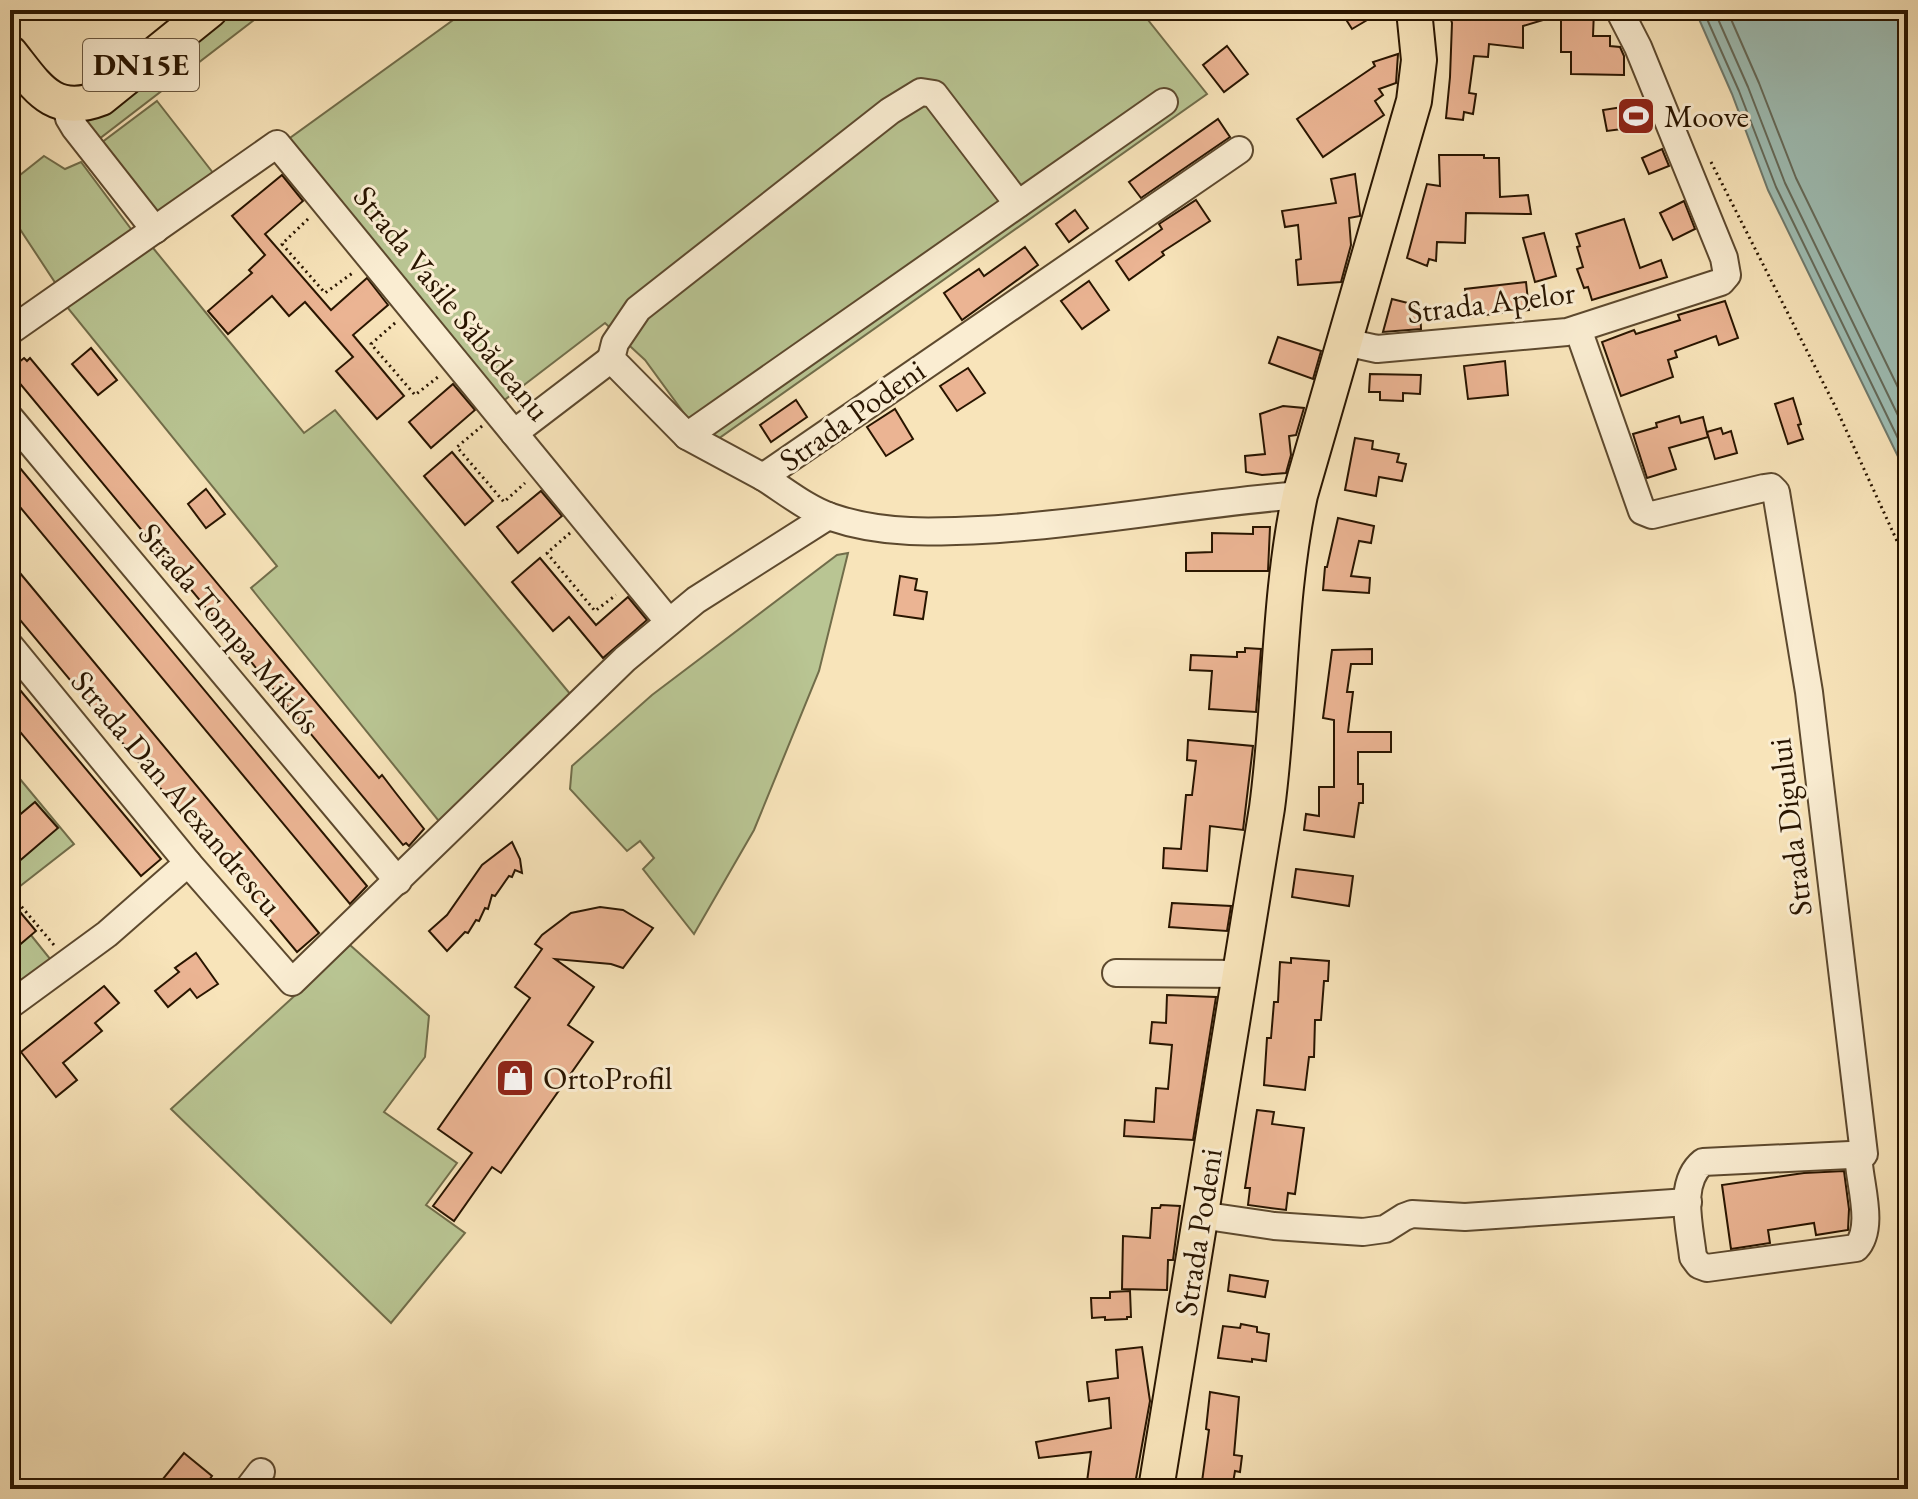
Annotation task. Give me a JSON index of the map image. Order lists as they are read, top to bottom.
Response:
{
  "streets": {
    "main road": ["DN15E", "Strada Podeni"],
    "street": [
      "Strada Apelor",
      "Strada Vasile Săbădeanu",
      "Strada Tompa Miklós",
      "Strada Dan Alexandrescu",
      "Strada Digului"
    ]
  },
  "crossings": [
    ["Strada Apelor", "Strada Podeni"],
    ["Strada Apelor", "Strada Digului"],
    ["Strada Tompa Miklós", "Strada Dan Alexandrescu"]
  ],
  "places": {
    "sports": ["Moove"],
    "shop": ["OrtoProfil"]
  }
}
